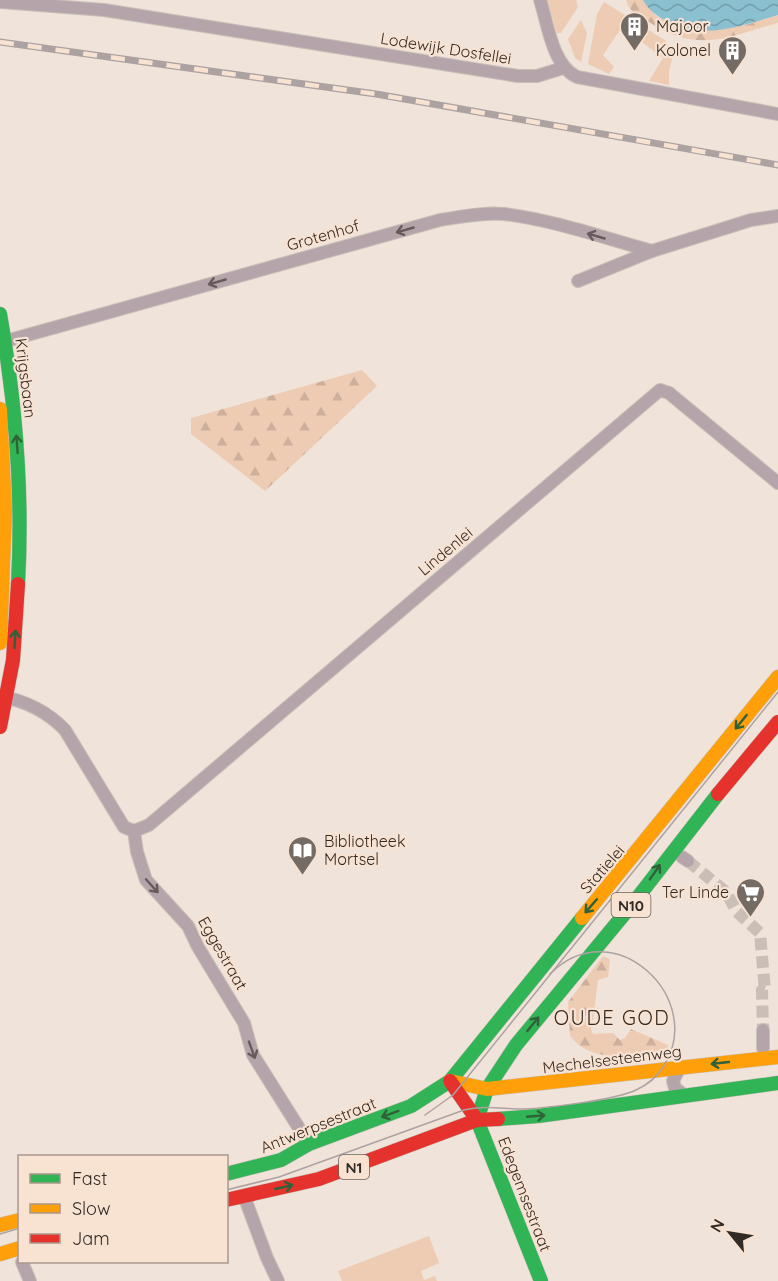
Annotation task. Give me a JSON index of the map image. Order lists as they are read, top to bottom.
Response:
{
  "streets": {
    "main road": [
      "Krijgsbaan",
      "Statielei",
      "N10",
      "Mechelsesteenweg",
      "Antwerpsestraat",
      "N1",
      "Edegemsestraat"
    ],
    "street": [
      "Lodewijk Dosfellei",
      "Grotenhof",
      "Lindenlei",
      "Eggestraat"
    ]
  },
  "crossings": [
    ["Grotenhof", "Krijgsbaan"],
    ["Lindenlei", "Eggestraat"],
    ["Statielei", "Mechelsesteenweg"],
    ["Statielei", "Antwerpsestraat"],
    ["Statielei", "Edegemsestraat"],
    ["N10", "Mechelsesteenweg"],
    ["Eggestraat", "Antwerpsestraat"],
    ["Mechelsesteenweg", "Antwerpsestraat"],
    ["Mechelsesteenweg", "Edegemsestraat"],
    ["Antwerpsestraat", "Edegemsestraat"],
    ["N1", "Edegemsestraat"]
  ],
  "one_way": ["Grotenhof", "Eggestraat"],
  "districts": ["OUDE GOD"],
  "places": {
    "building": ["Majoor", "Kolonel"],
    "library": ["Bibliotheek Mortsel"],
    "supermarket": ["Ter Linde"]
  },
  "legend": ["Fast", "Slow", "Jam"],
  "north": "top left"
}
